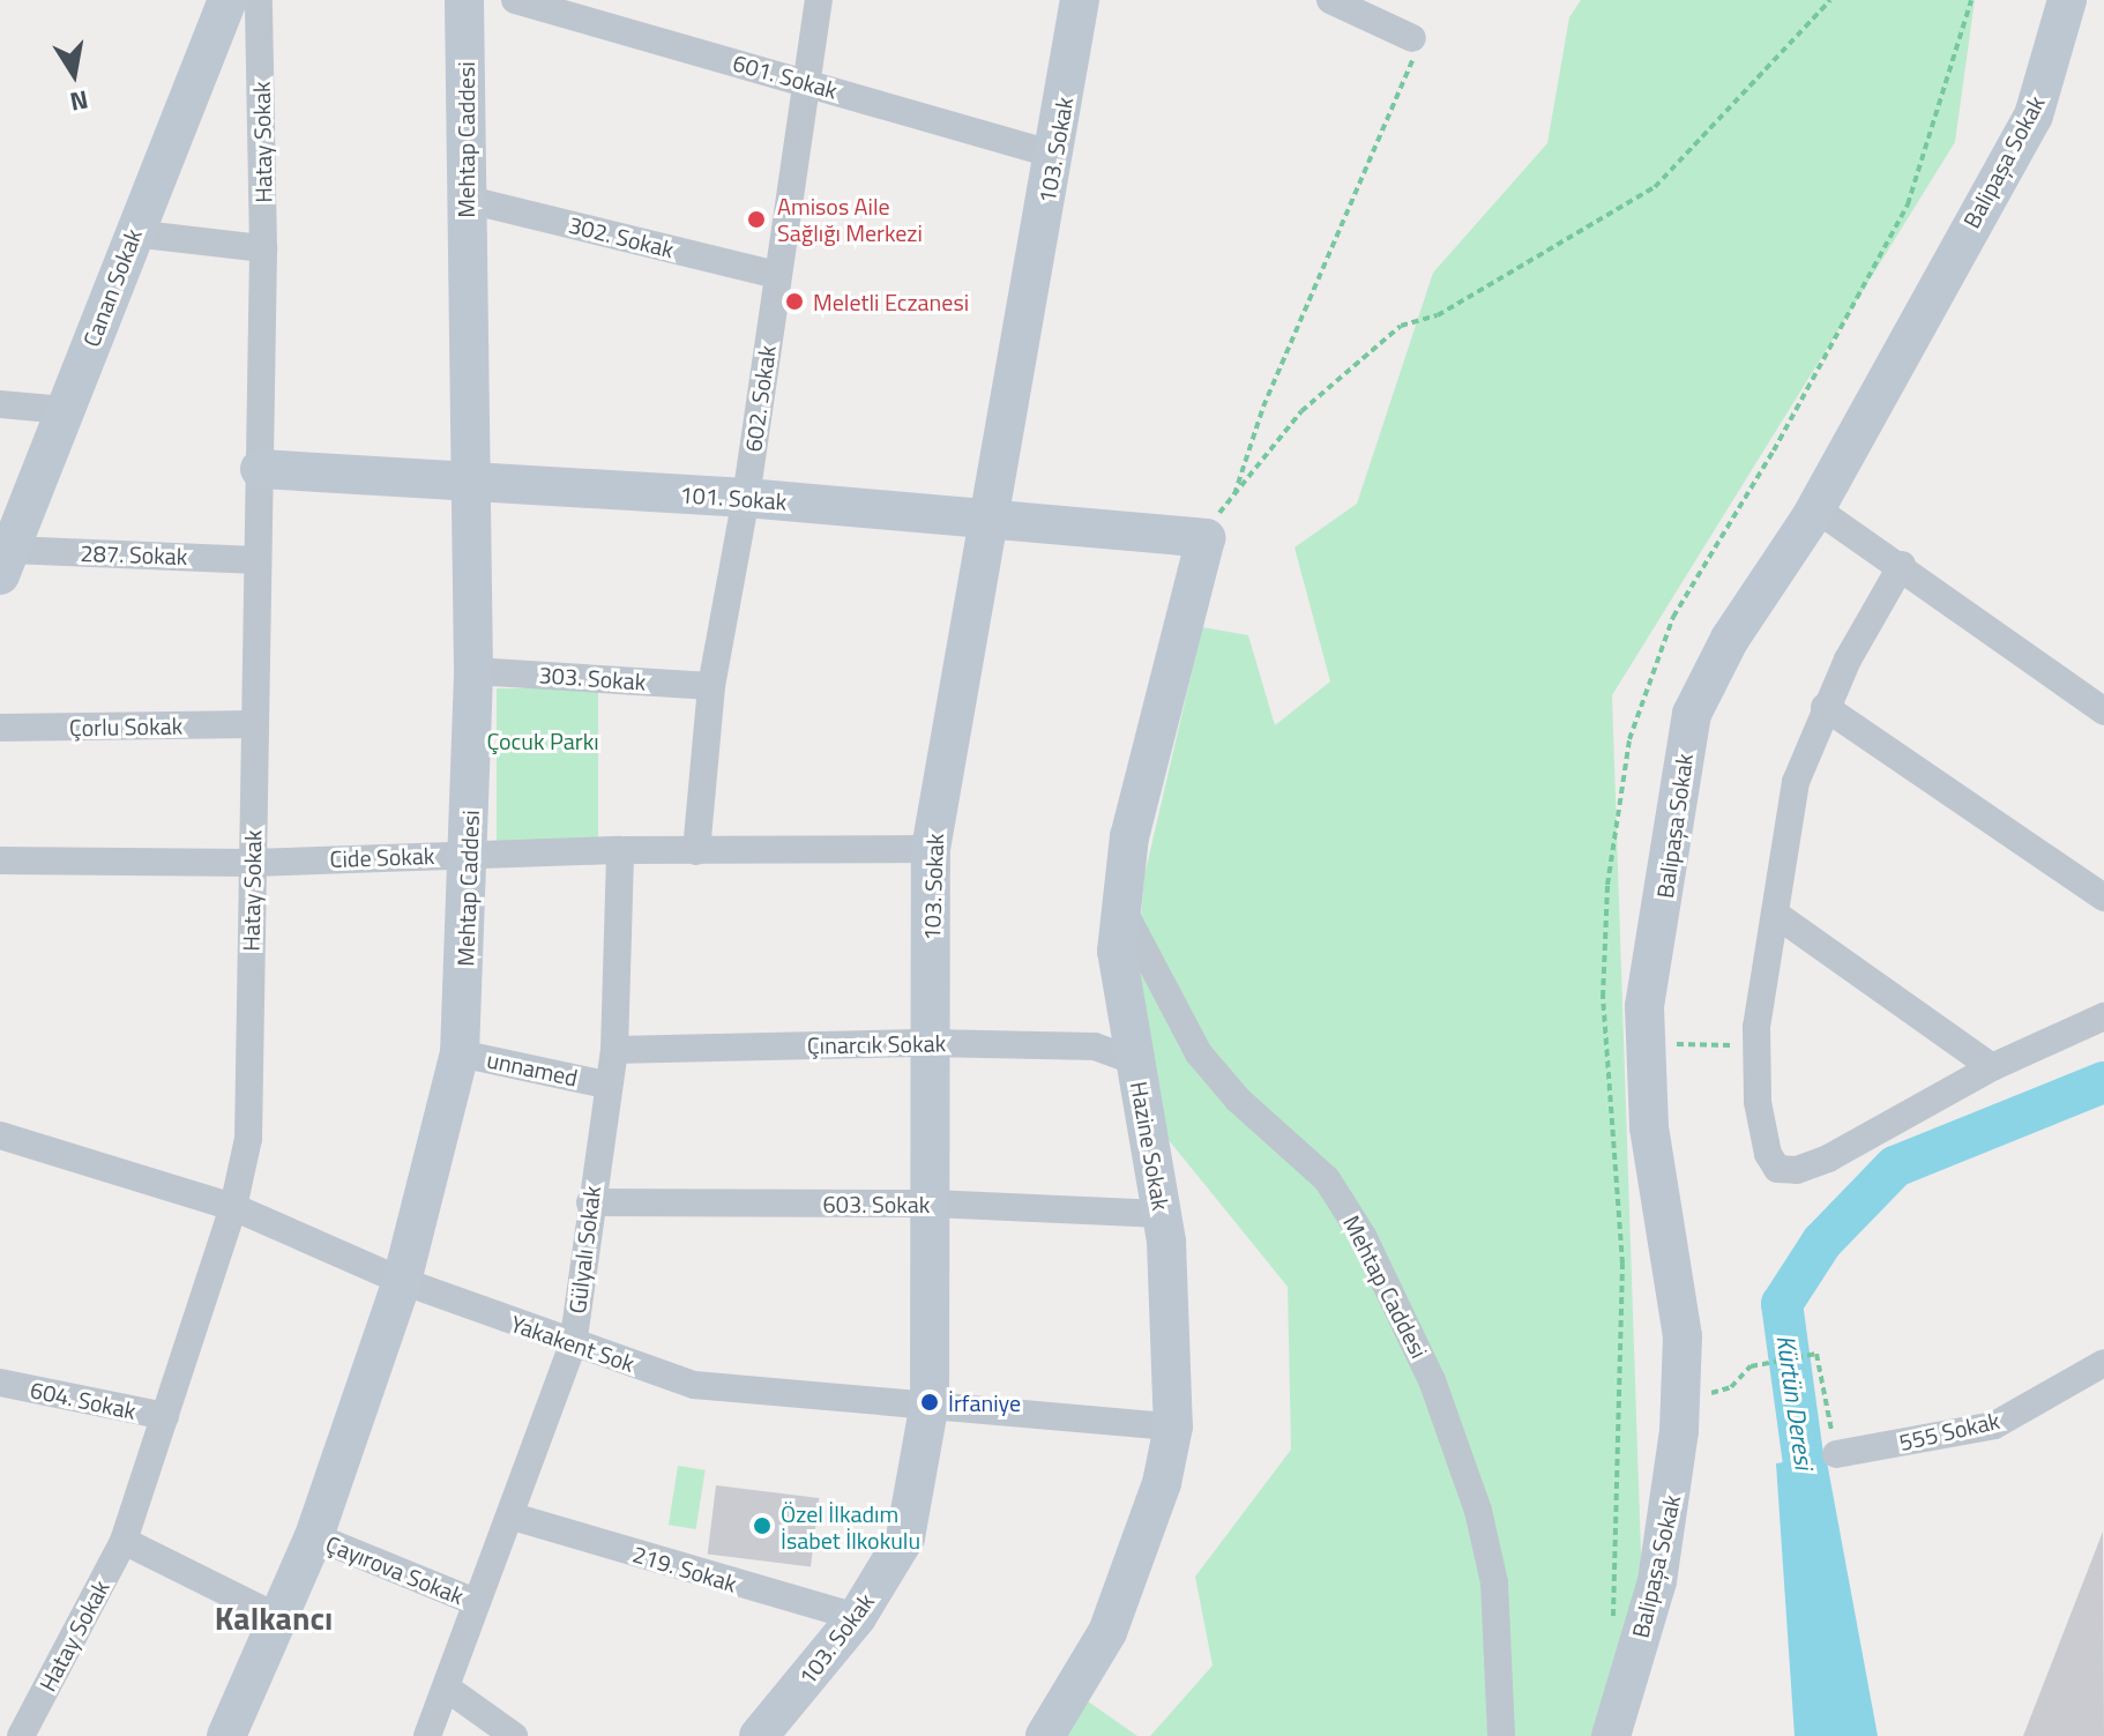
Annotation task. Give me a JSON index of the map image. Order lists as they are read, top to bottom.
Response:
{
  "streets": {
    "street": [
      "601. Sokak",
      "Mehtap Caddesi",
      "Hatay Sokak",
      "103. Sokak",
      "Balipaşa Sokak",
      "302. Sokak",
      "Canan Sokak",
      "602. Sokak",
      "101. Sokak",
      "287. Sokak",
      "303. Sokak",
      "Çorlu Sokak",
      "Cide Sokak",
      "Çınarcık Sokak",
      "unnamed",
      "Hazine Sokak",
      "603. Sokak",
      "Gülyalı Sokak",
      "Yakakent Sok",
      "604. Sokak",
      "555 Sokak",
      "219. Sokak",
      "Çayırova Sokak"
    ]
  },
  "crossings": [
    ["601. Sokak", "103. Sokak"],
    ["601. Sokak", "602. Sokak"],
    ["Mehtap Caddesi", "302. Sokak"],
    ["Mehtap Caddesi", "101. Sokak"],
    ["Mehtap Caddesi", "303. Sokak"],
    ["Mehtap Caddesi", "Cide Sokak"],
    ["Mehtap Caddesi", "unnamed"],
    ["Mehtap Caddesi", "Hazine Sokak"],
    ["Mehtap Caddesi", "Yakakent Sok"],
    ["Mehtap Caddesi", "Çayırova Sokak"],
    ["Hatay Sokak", "101. Sokak"],
    ["Hatay Sokak", "287. Sokak"],
    ["Hatay Sokak", "Çorlu Sokak"],
    ["Hatay Sokak", "Cide Sokak"],
    ["Hatay Sokak", "Yakakent Sok"],
    ["Hatay Sokak", "604. Sokak"],
    ["103. Sokak", "101. Sokak"],
    ["103. Sokak", "Cide Sokak"],
    ["103. Sokak", "Çınarcık Sokak"],
    ["103. Sokak", "603. Sokak"],
    ["103. Sokak", "Yakakent Sok"],
    ["103. Sokak", "219. Sokak"],
    ["302. Sokak", "602. Sokak"],
    ["Canan Sokak", "287. Sokak"],
    ["602. Sokak", "101. Sokak"],
    ["602. Sokak", "303. Sokak"],
    ["602. Sokak", "Cide Sokak"],
    ["101. Sokak", "Hazine Sokak"],
    ["Cide Sokak", "Gülyalı Sokak"],
    ["Çınarcık Sokak", "Hazine Sokak"],
    ["Çınarcık Sokak", "Gülyalı Sokak"],
    ["unnamed", "Gülyalı Sokak"],
    ["Hazine Sokak", "603. Sokak"],
    ["Hazine Sokak", "Yakakent Sok"],
    ["603. Sokak", "Gülyalı Sokak"],
    ["Gülyalı Sokak", "Yakakent Sok"],
    ["Gülyalı Sokak", "219. Sokak"],
    ["Gülyalı Sokak", "Çayırova Sokak"]
  ],
  "districts": ["Kalkancı"],
  "water": ["Kürtün Deresi"],
  "parks": ["Çocuk Parkı"],
  "places": [
    "Amisos Aile Sağlığı Merkezi",
    "Meletli Eczanesi",
    "İrfaniye",
    "Özel İlkadım İsabet İlkokulu"
  ],
  "north": "bottom"
}
